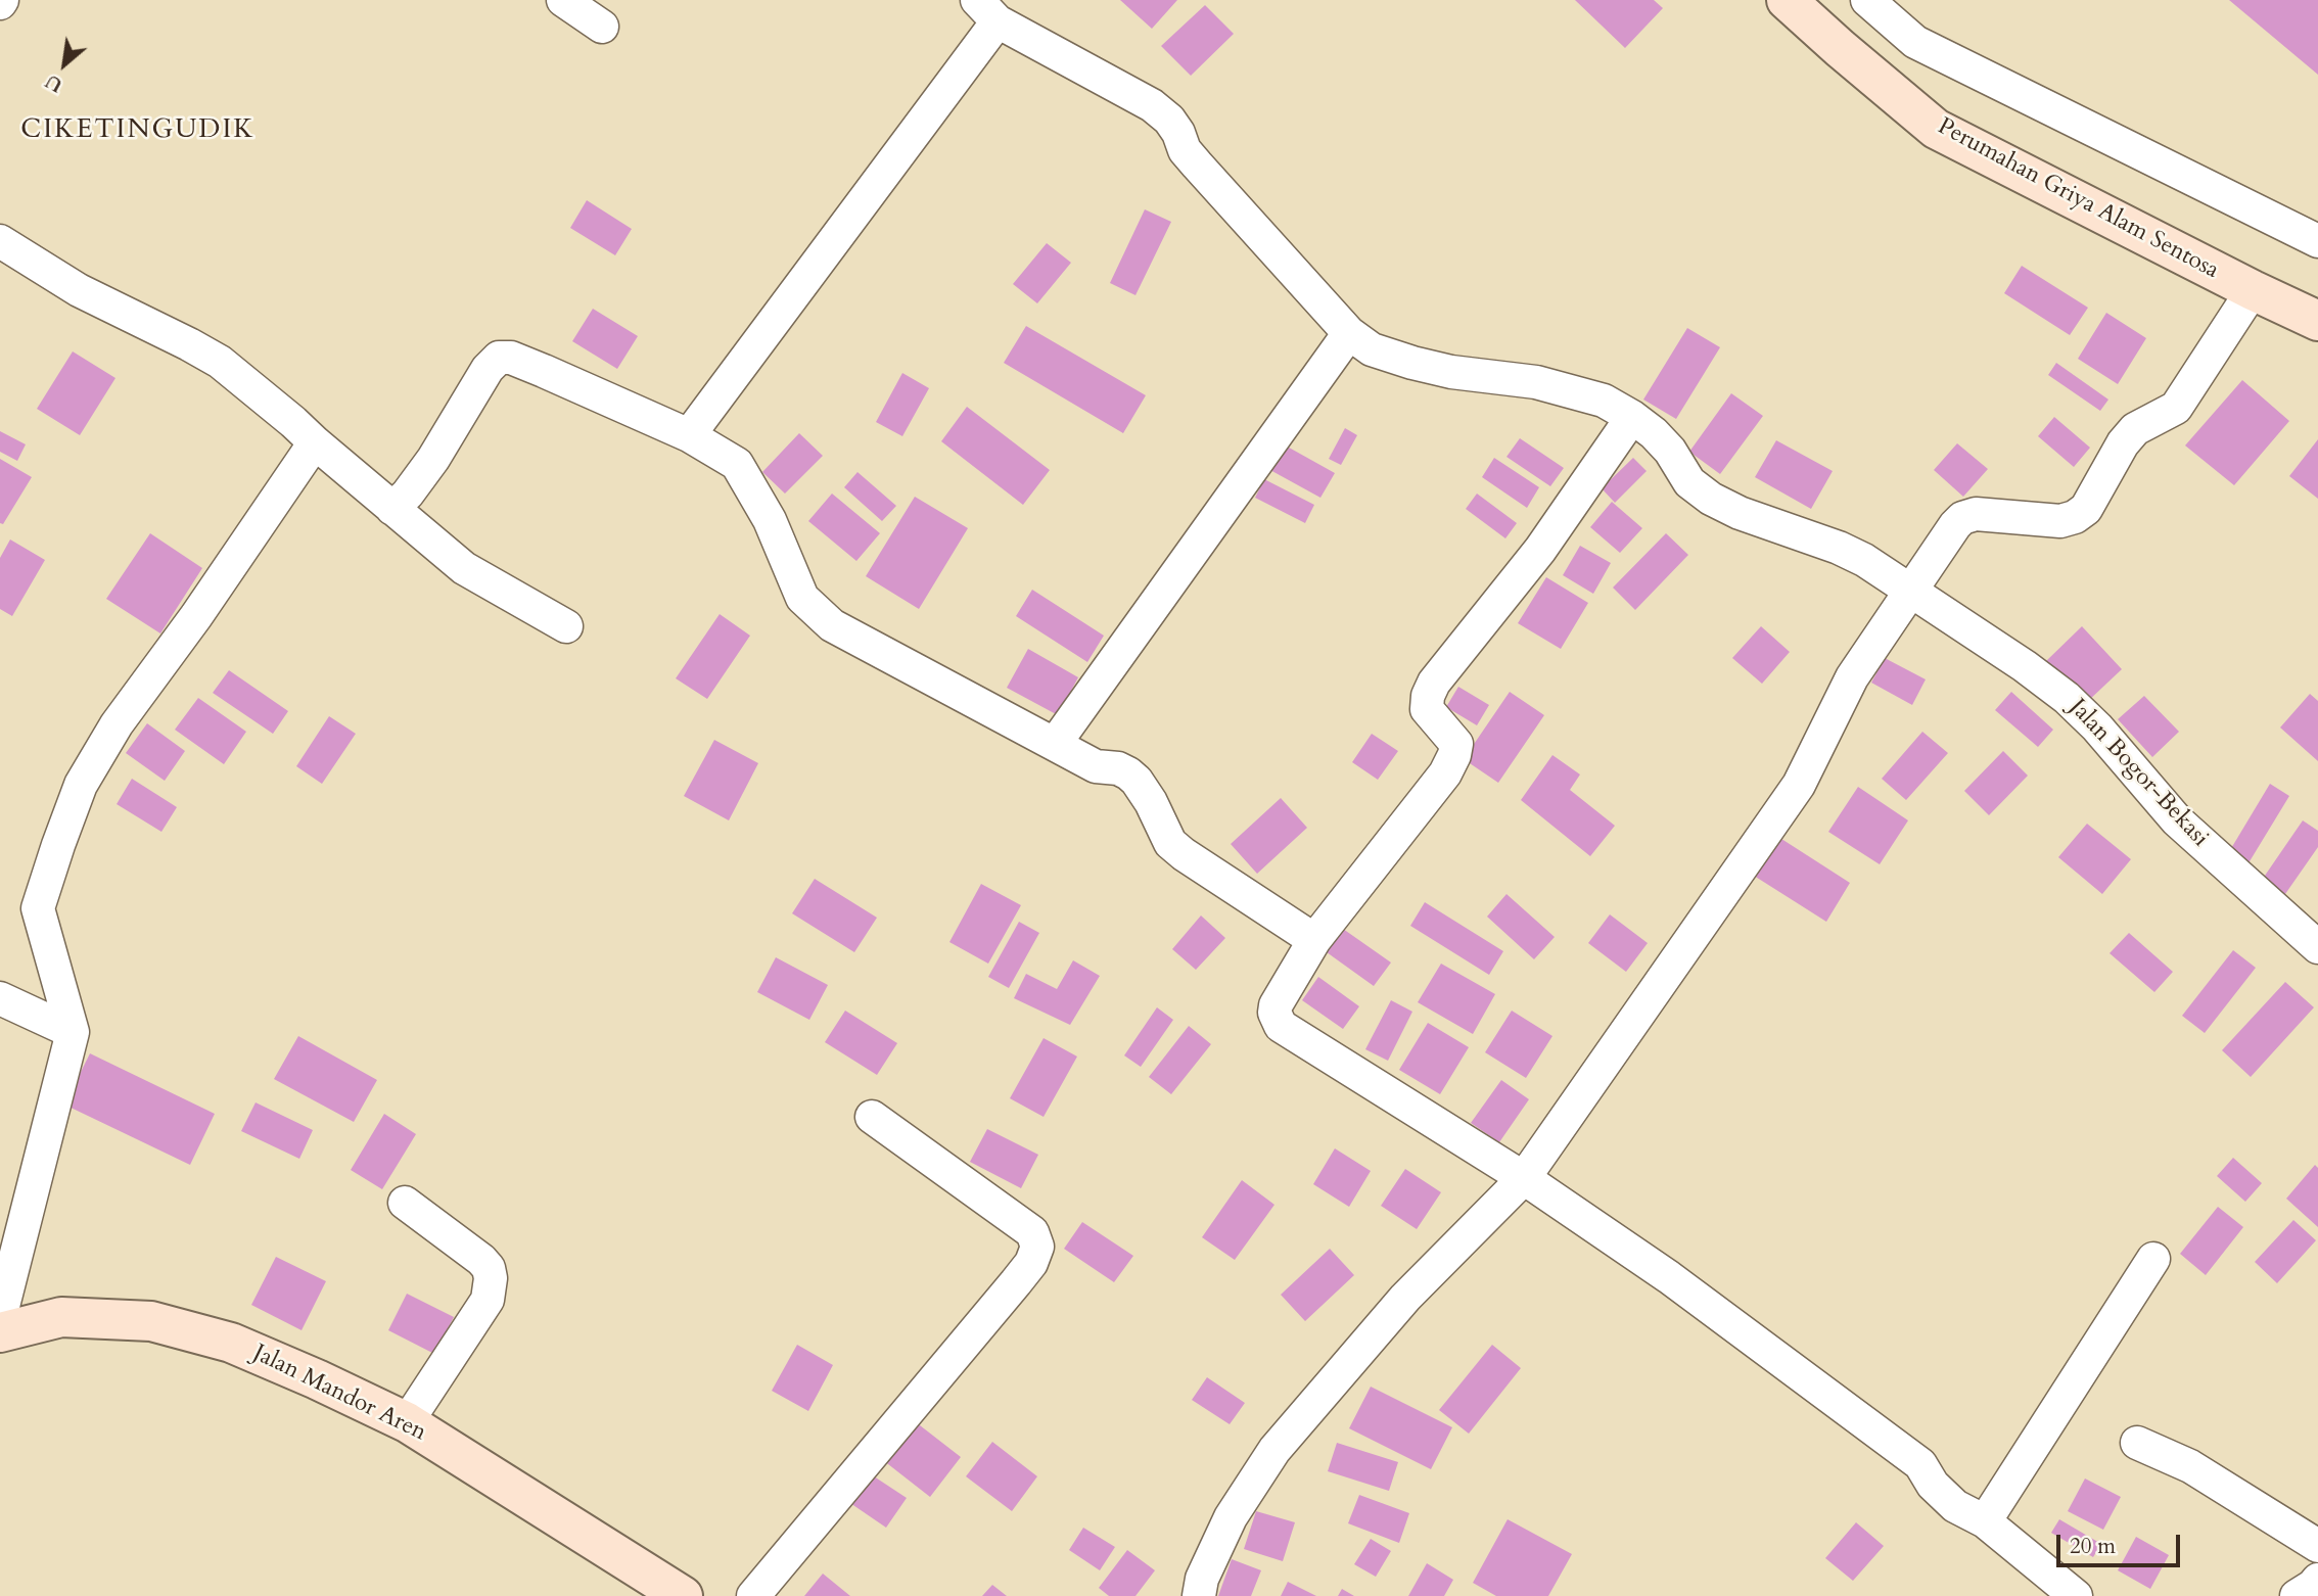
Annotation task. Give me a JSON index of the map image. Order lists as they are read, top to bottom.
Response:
{
  "streets": {
    "street": ["Perumahan Griya Alam Sentosa", "Jalan Bogor-Bekasi", "Jalan Mandor Aren"]
  },
  "districts": ["CIKETINGUDIK"],
  "scale_bar": "20 m",
  "north": "bottom left"
}
